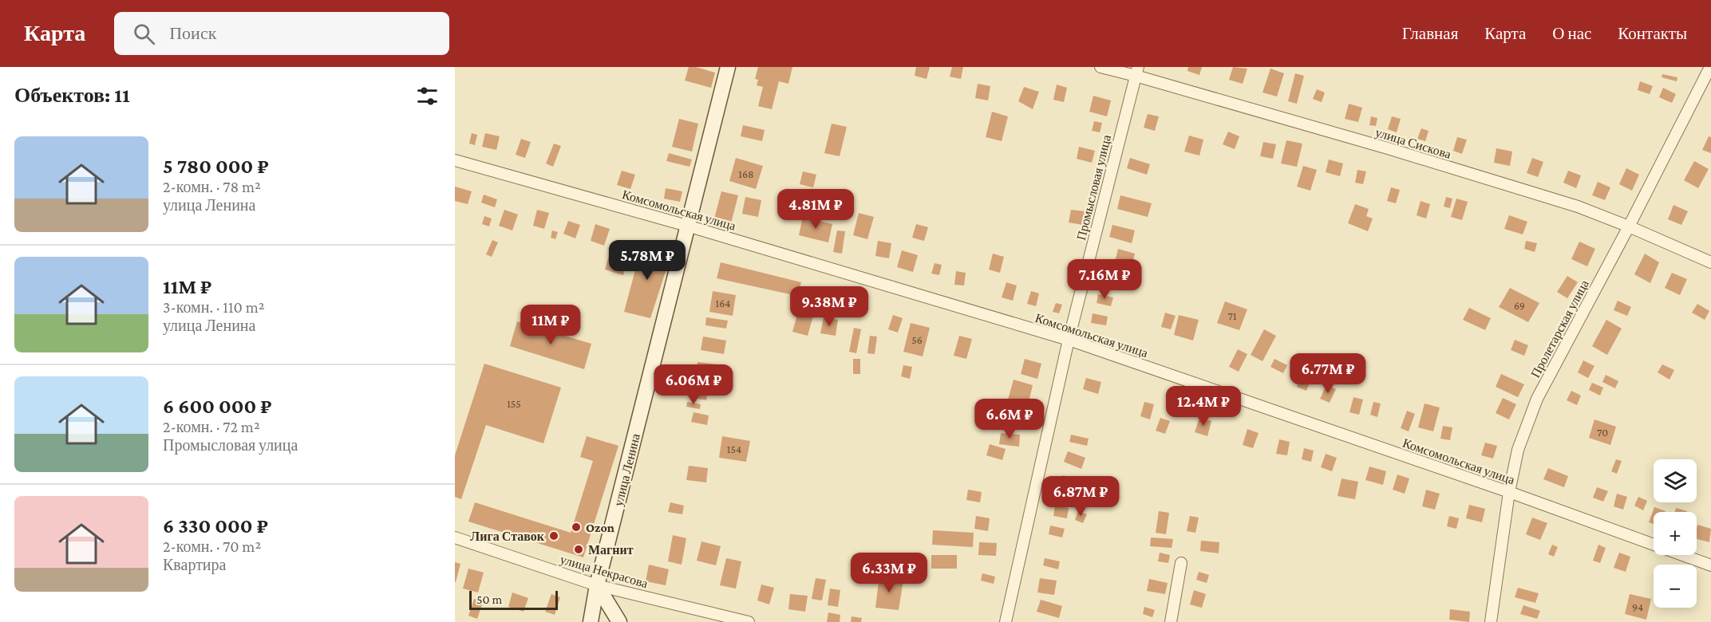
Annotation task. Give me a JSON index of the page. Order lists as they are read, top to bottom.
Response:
{
  "streets": {
    "street": [
      "улица Сискова",
      "Промысловая улица",
      "Комсомольская улица",
      "Пролетарская улица",
      "улица Ленина",
      "улица Некрасова"
    ]
  },
  "crossings": [
    ["улица Сискова", "Промысловая улица"],
    ["улица Сискова", "Пролетарская улица"],
    ["Промысловая улица", "Комсомольская улица"],
    ["Комсомольская улица", "Пролетарская улица"],
    ["Комсомольская улица", "улица Ленина"],
    ["улица Ленина", "улица Некрасова"]
  ],
  "places": ["Ozon", "Лига Ставок", "Магнит"],
  "house_numbers": [
    "168",
    "164",
    "69",
    "71",
    "56",
    "155",
    "70",
    "154",
    "94"
  ],
  "scale_bar": "50 m",
  "page": {
    "header": "Карта",
    "search": "Поиск",
    "nav": [
      "Главная",
      "Карта",
      "О нас",
      "Контакты"
    ],
    "heading": "Объектов: 11",
    "list": [
      {
        "name": "5 780 000 ₽",
        "note": "2-комн. · 78 m² · улица Ленина"
      },
      {
        "name": "11M ₽",
        "note": "3-комн. · 110 m² · улица Ленина"
      },
      {
        "name": "6 600 000 ₽",
        "note": "2-комн. · 72 m² · Промысловая улица"
      },
      {
        "name": "6 330 000 ₽",
        "note": "2-комн. · 70 m² · Квартира"
      }
    ],
    "price": [
      "4.81M ₽",
      "5.78M ₽",
      "7.16M ₽",
      "9.38M ₽",
      "11M ₽",
      "6.77M ₽",
      "6.06M ₽",
      "12.4M ₽",
      "6.6M ₽",
      "6.87M ₽",
      "6.33M ₽"
    ],
    "map_buttons": ["+", "−"],
    "scale": "50 m"
  }
}
